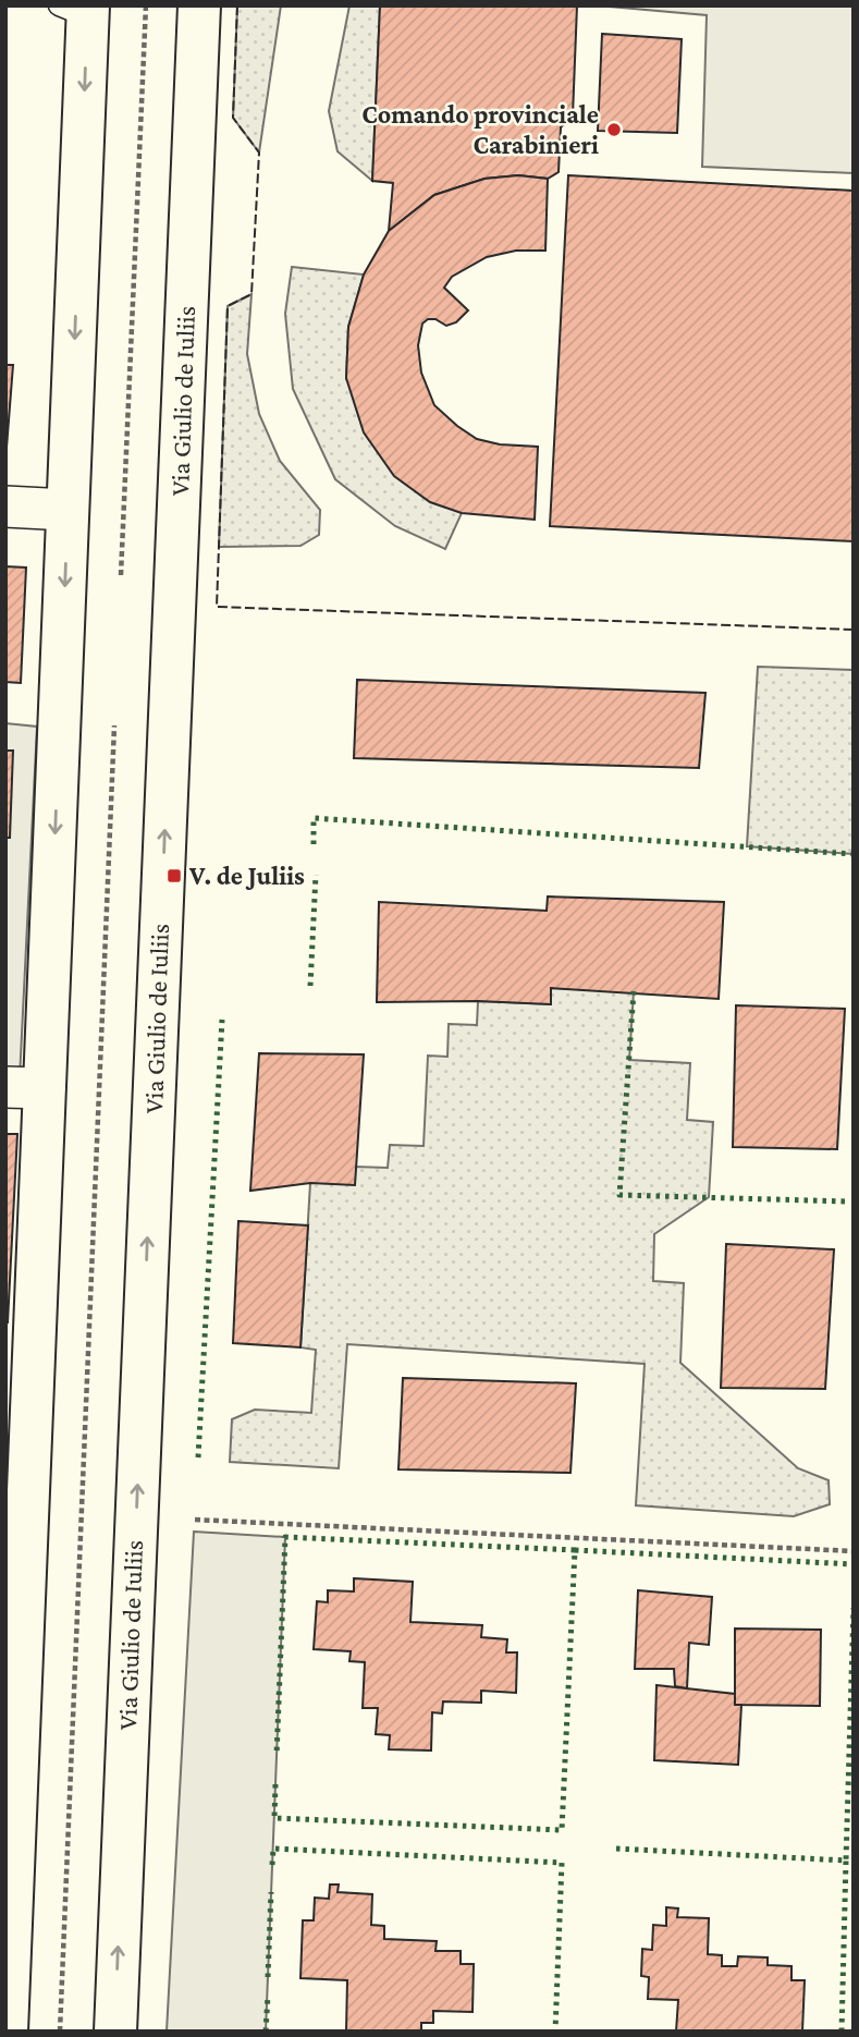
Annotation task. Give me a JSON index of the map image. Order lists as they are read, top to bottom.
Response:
{
  "streets": {
    "main road": ["Via Giulio de Iuliis"]
  },
  "places": {
    "other": ["Comando provinciale Carabinieri"],
    "transit": ["V. de Juliis"]
  }
}
